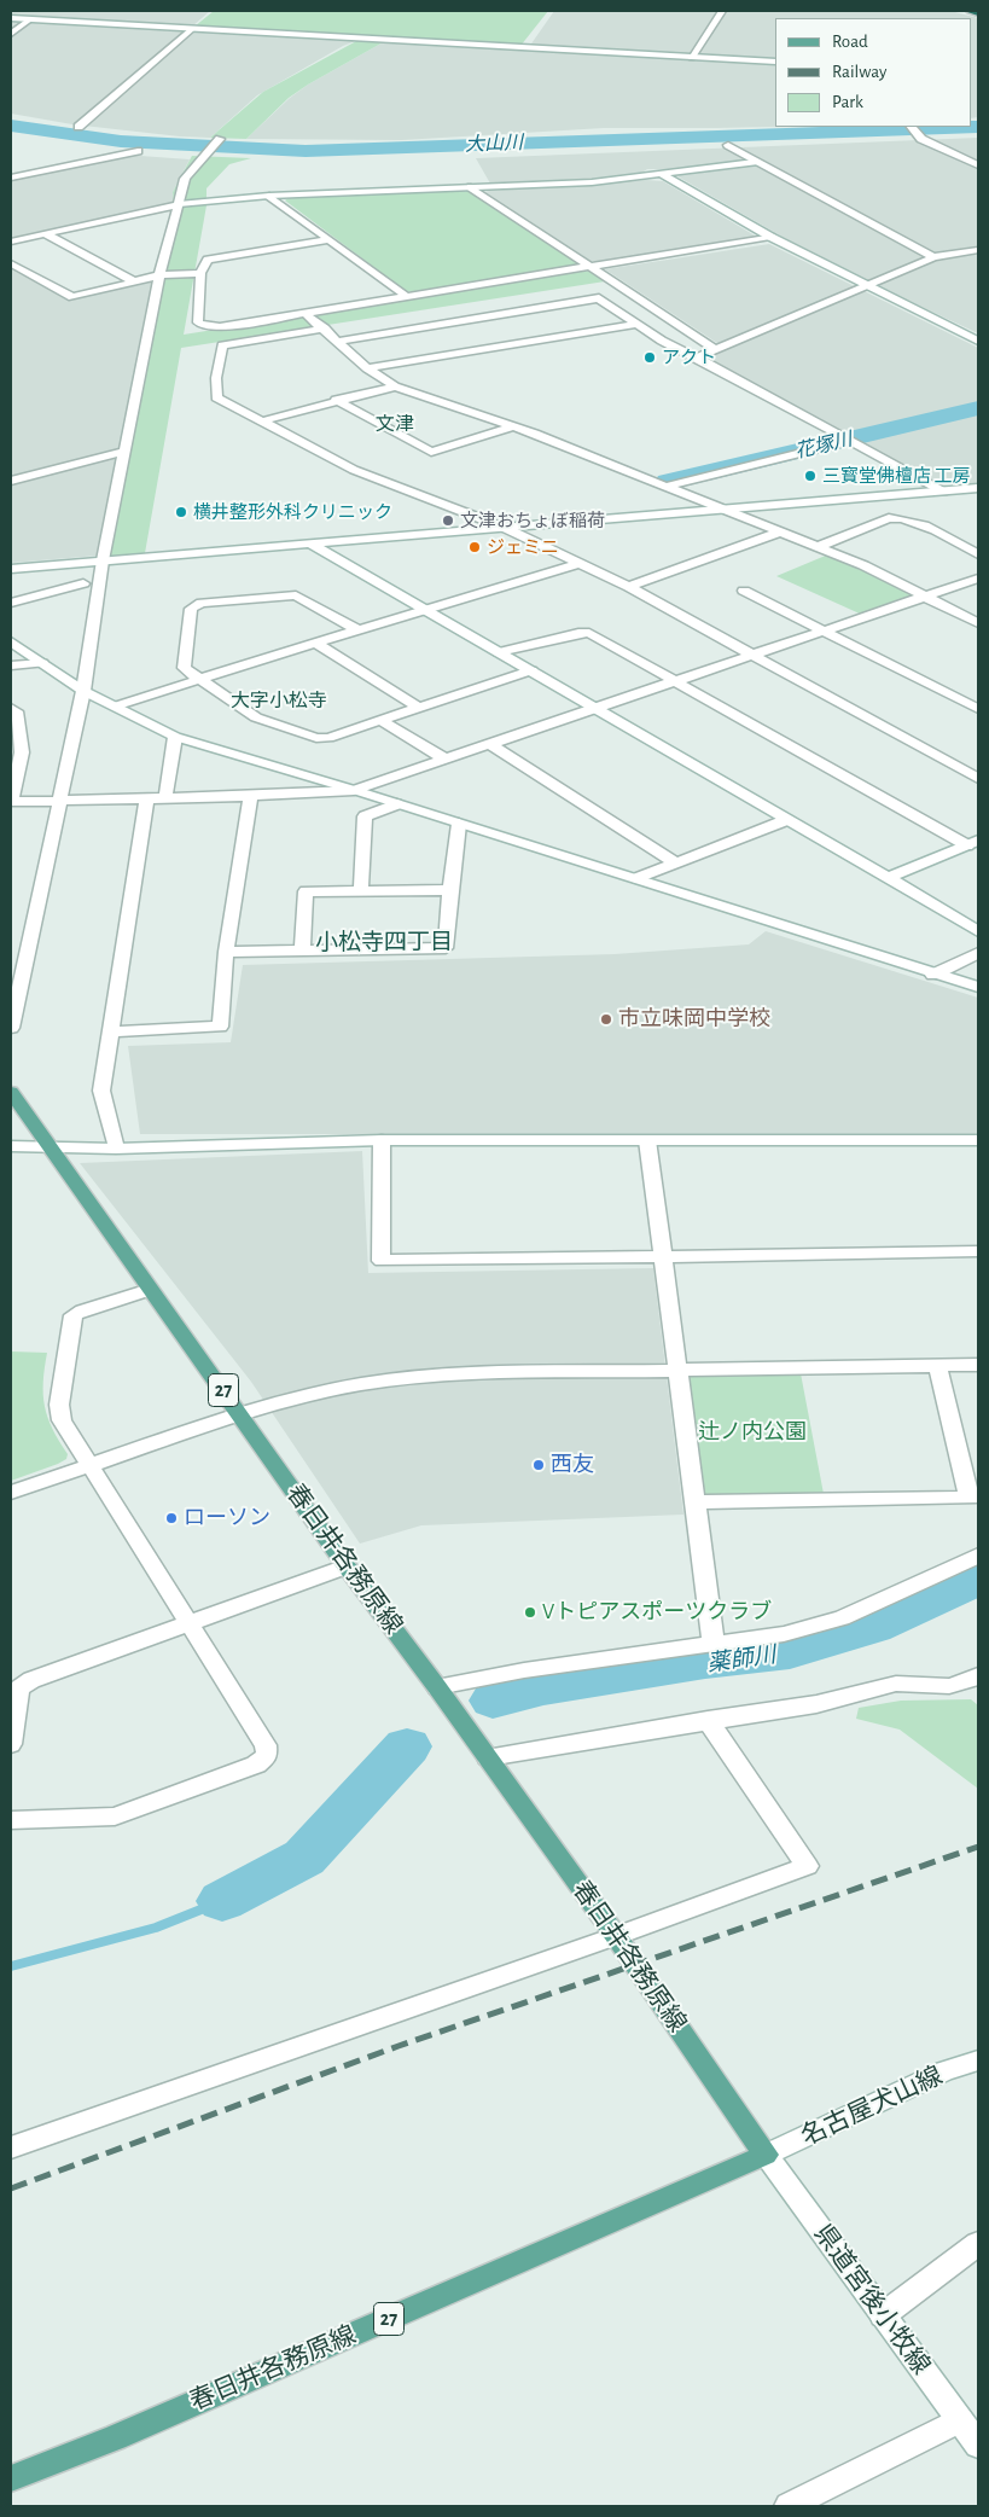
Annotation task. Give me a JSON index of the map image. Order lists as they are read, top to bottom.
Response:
{
  "streets": {
    "main road": ["27", "春日井各務原線"],
    "street": ["名古屋犬山線", "県道宮後小牧線"]
  },
  "crossings": [
    ["春日井各務原線", "名古屋犬山線"],
    ["春日井各務原線", "県道宮後小牧線"],
    ["名古屋犬山線", "県道宮後小牧線"]
  ],
  "districts": ["文津", "大字小松寺", "小松寺四丁目"],
  "water": ["大山川", "花塚川", "薬師川"],
  "parks": ["辻ノ内公園"],
  "places": [
    "アクト",
    "三寳堂佛檀店 工房",
    "横井整形外科クリニック",
    "文津おちょぼ稲荷",
    "ジェミニ",
    "市立味岡中学校",
    "西友",
    "ローソン",
    "Vトピアスポーツクラブ"
  ],
  "legend": ["Road", "Railway", "Park"]
}
